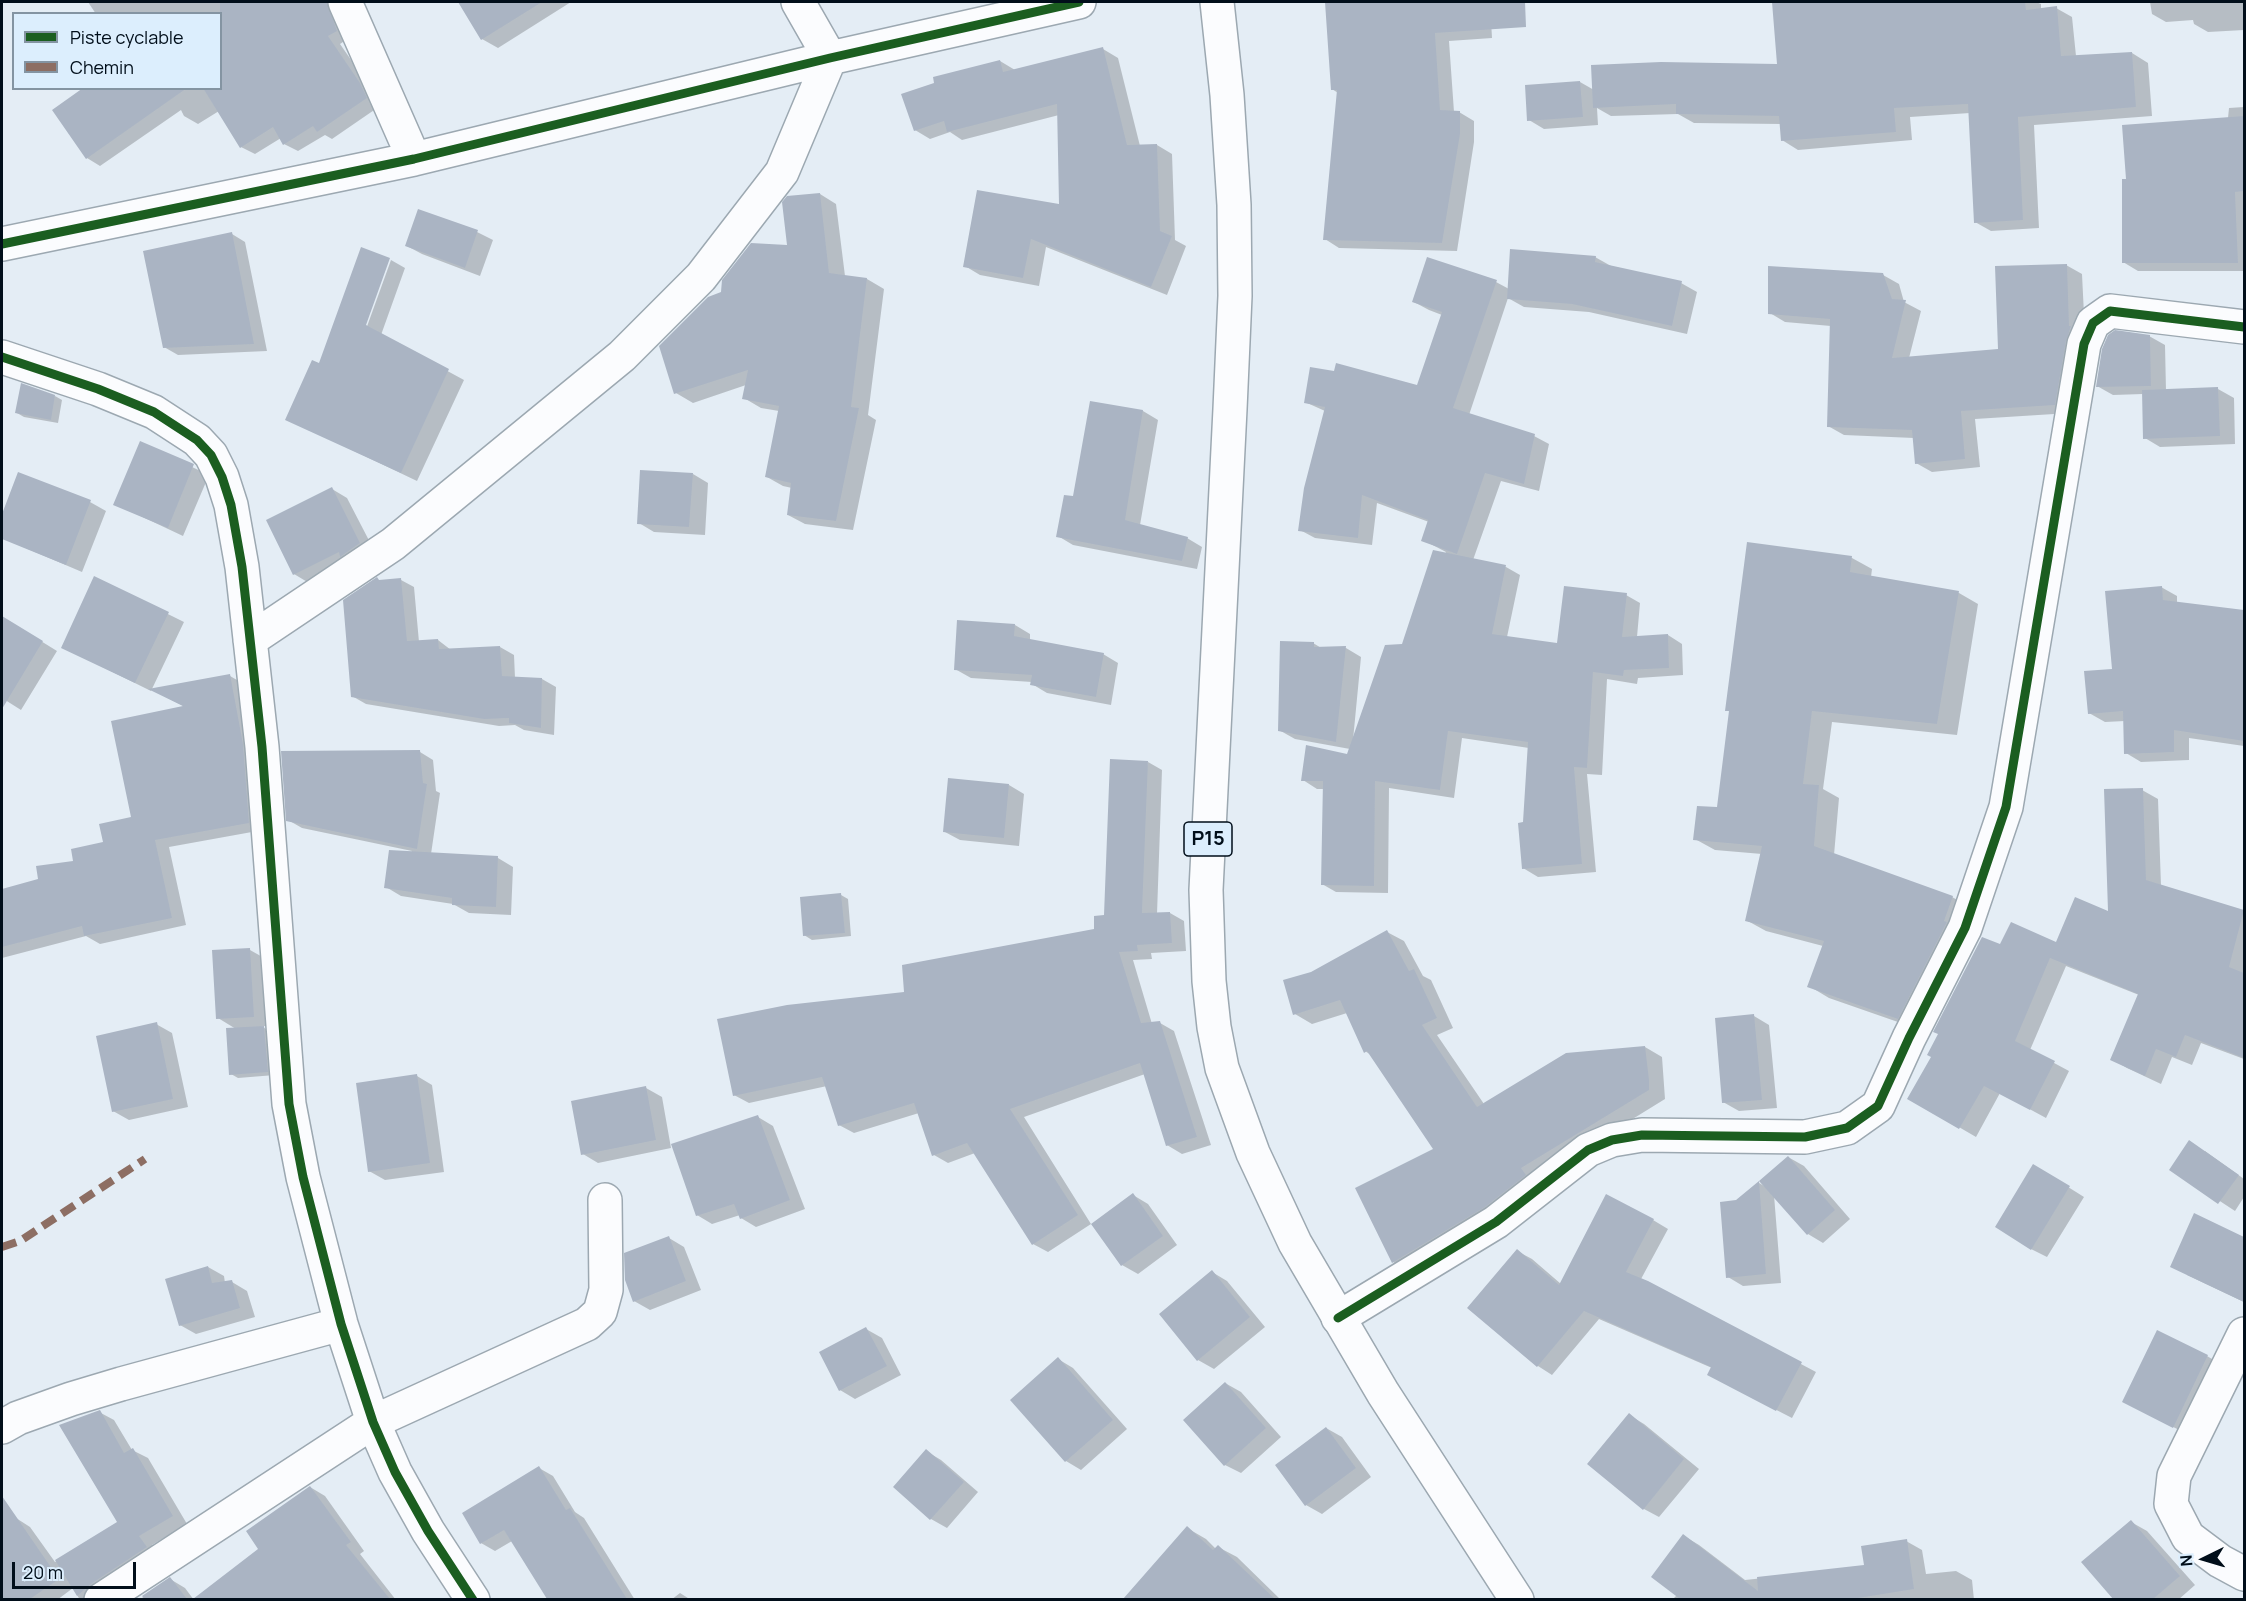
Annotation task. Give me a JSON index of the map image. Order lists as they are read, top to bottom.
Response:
{
  "streets": {
    "street": ["P15"]
  },
  "legend": ["Piste cyclable", "Chemin"],
  "scale_bar": "20 m",
  "north": "left"
}
